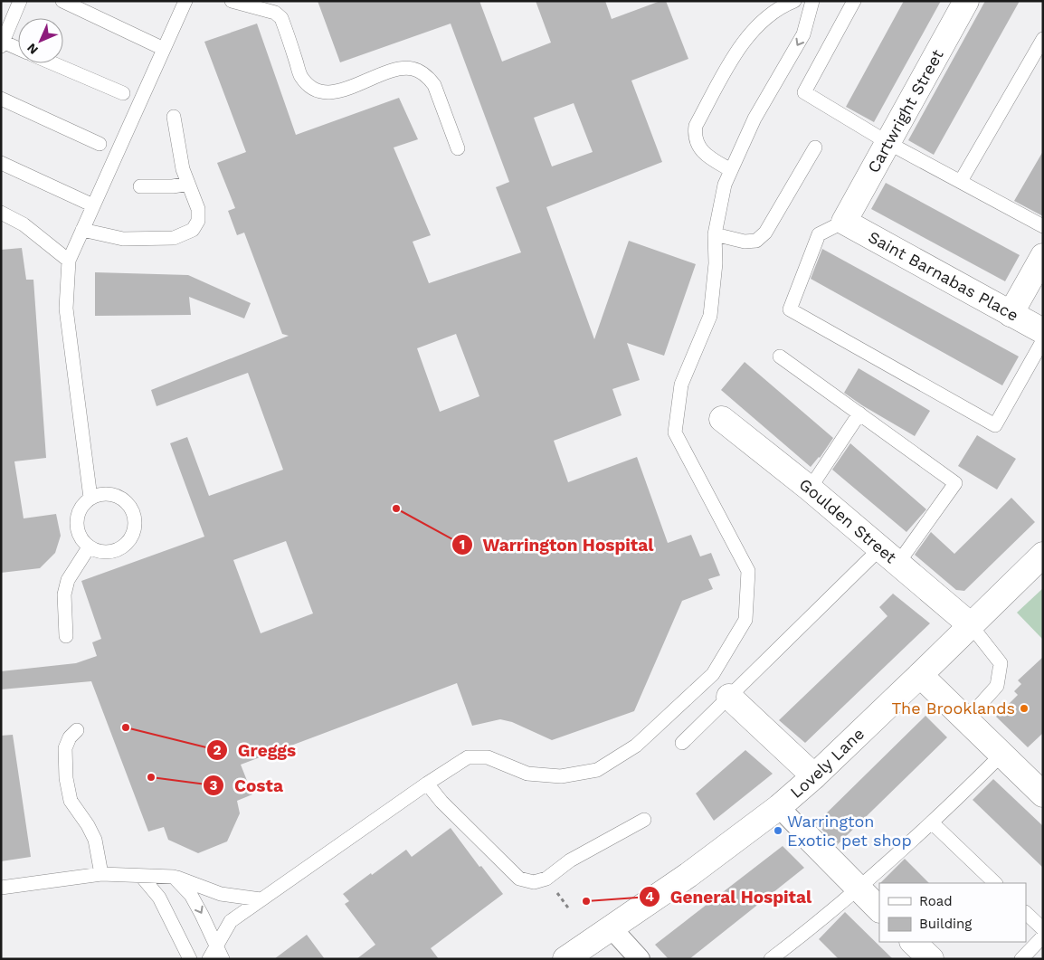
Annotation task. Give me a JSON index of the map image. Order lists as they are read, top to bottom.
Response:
{
  "streets": {
    "street": [
      "Cartwright Street",
      "Saint Barnabas Place",
      "Goulden Street",
      "Lovely Lane"
    ]
  },
  "crossings": [
    ["Cartwright Street", "Saint Barnabas Place"],
    ["Goulden Street", "Lovely Lane"]
  ],
  "places": [
    "Warrington Hospital",
    "The Brooklands",
    "Greggs",
    "Costa",
    "Warrington Exotic pet shop",
    "General Hospital"
  ],
  "legend": ["Road", "Building"],
  "north": "bottom left"
}
